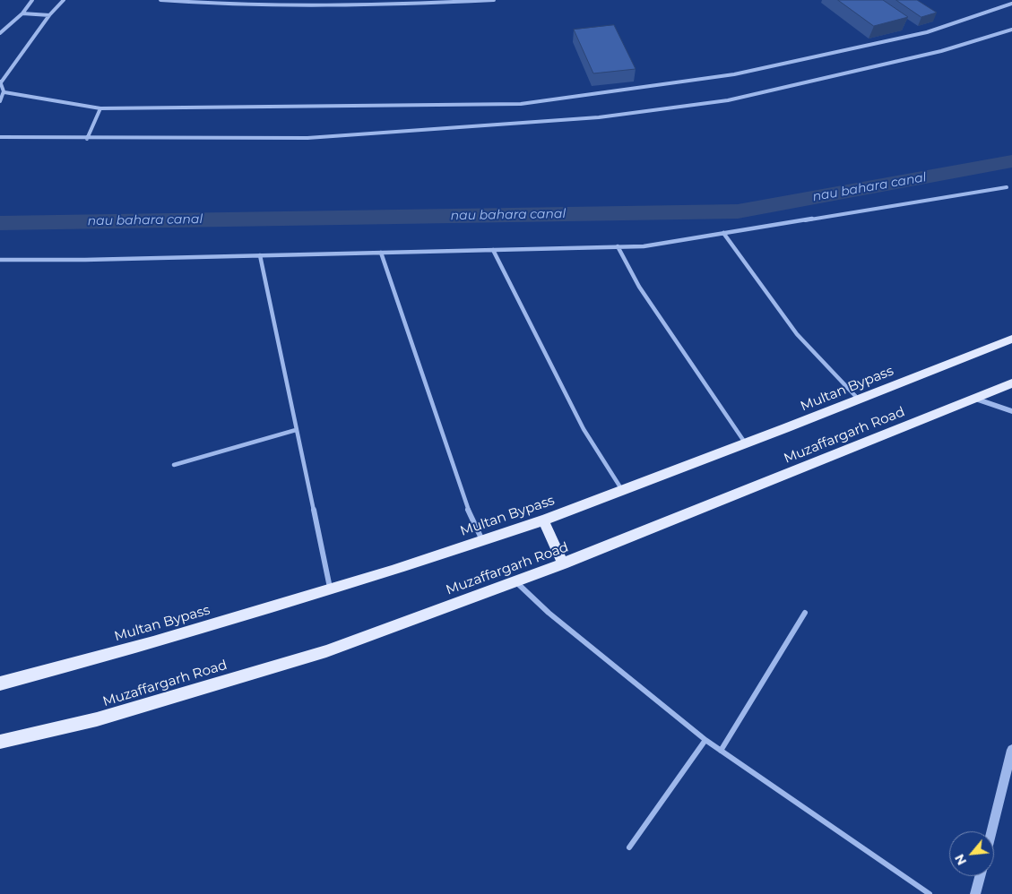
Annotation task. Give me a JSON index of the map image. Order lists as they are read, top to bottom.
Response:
{
  "streets": {
    "main road": ["Multan Bypass", "Muzaffargarh Road"]
  },
  "water": ["nau bahara canal"],
  "north": "bottom left"
}
